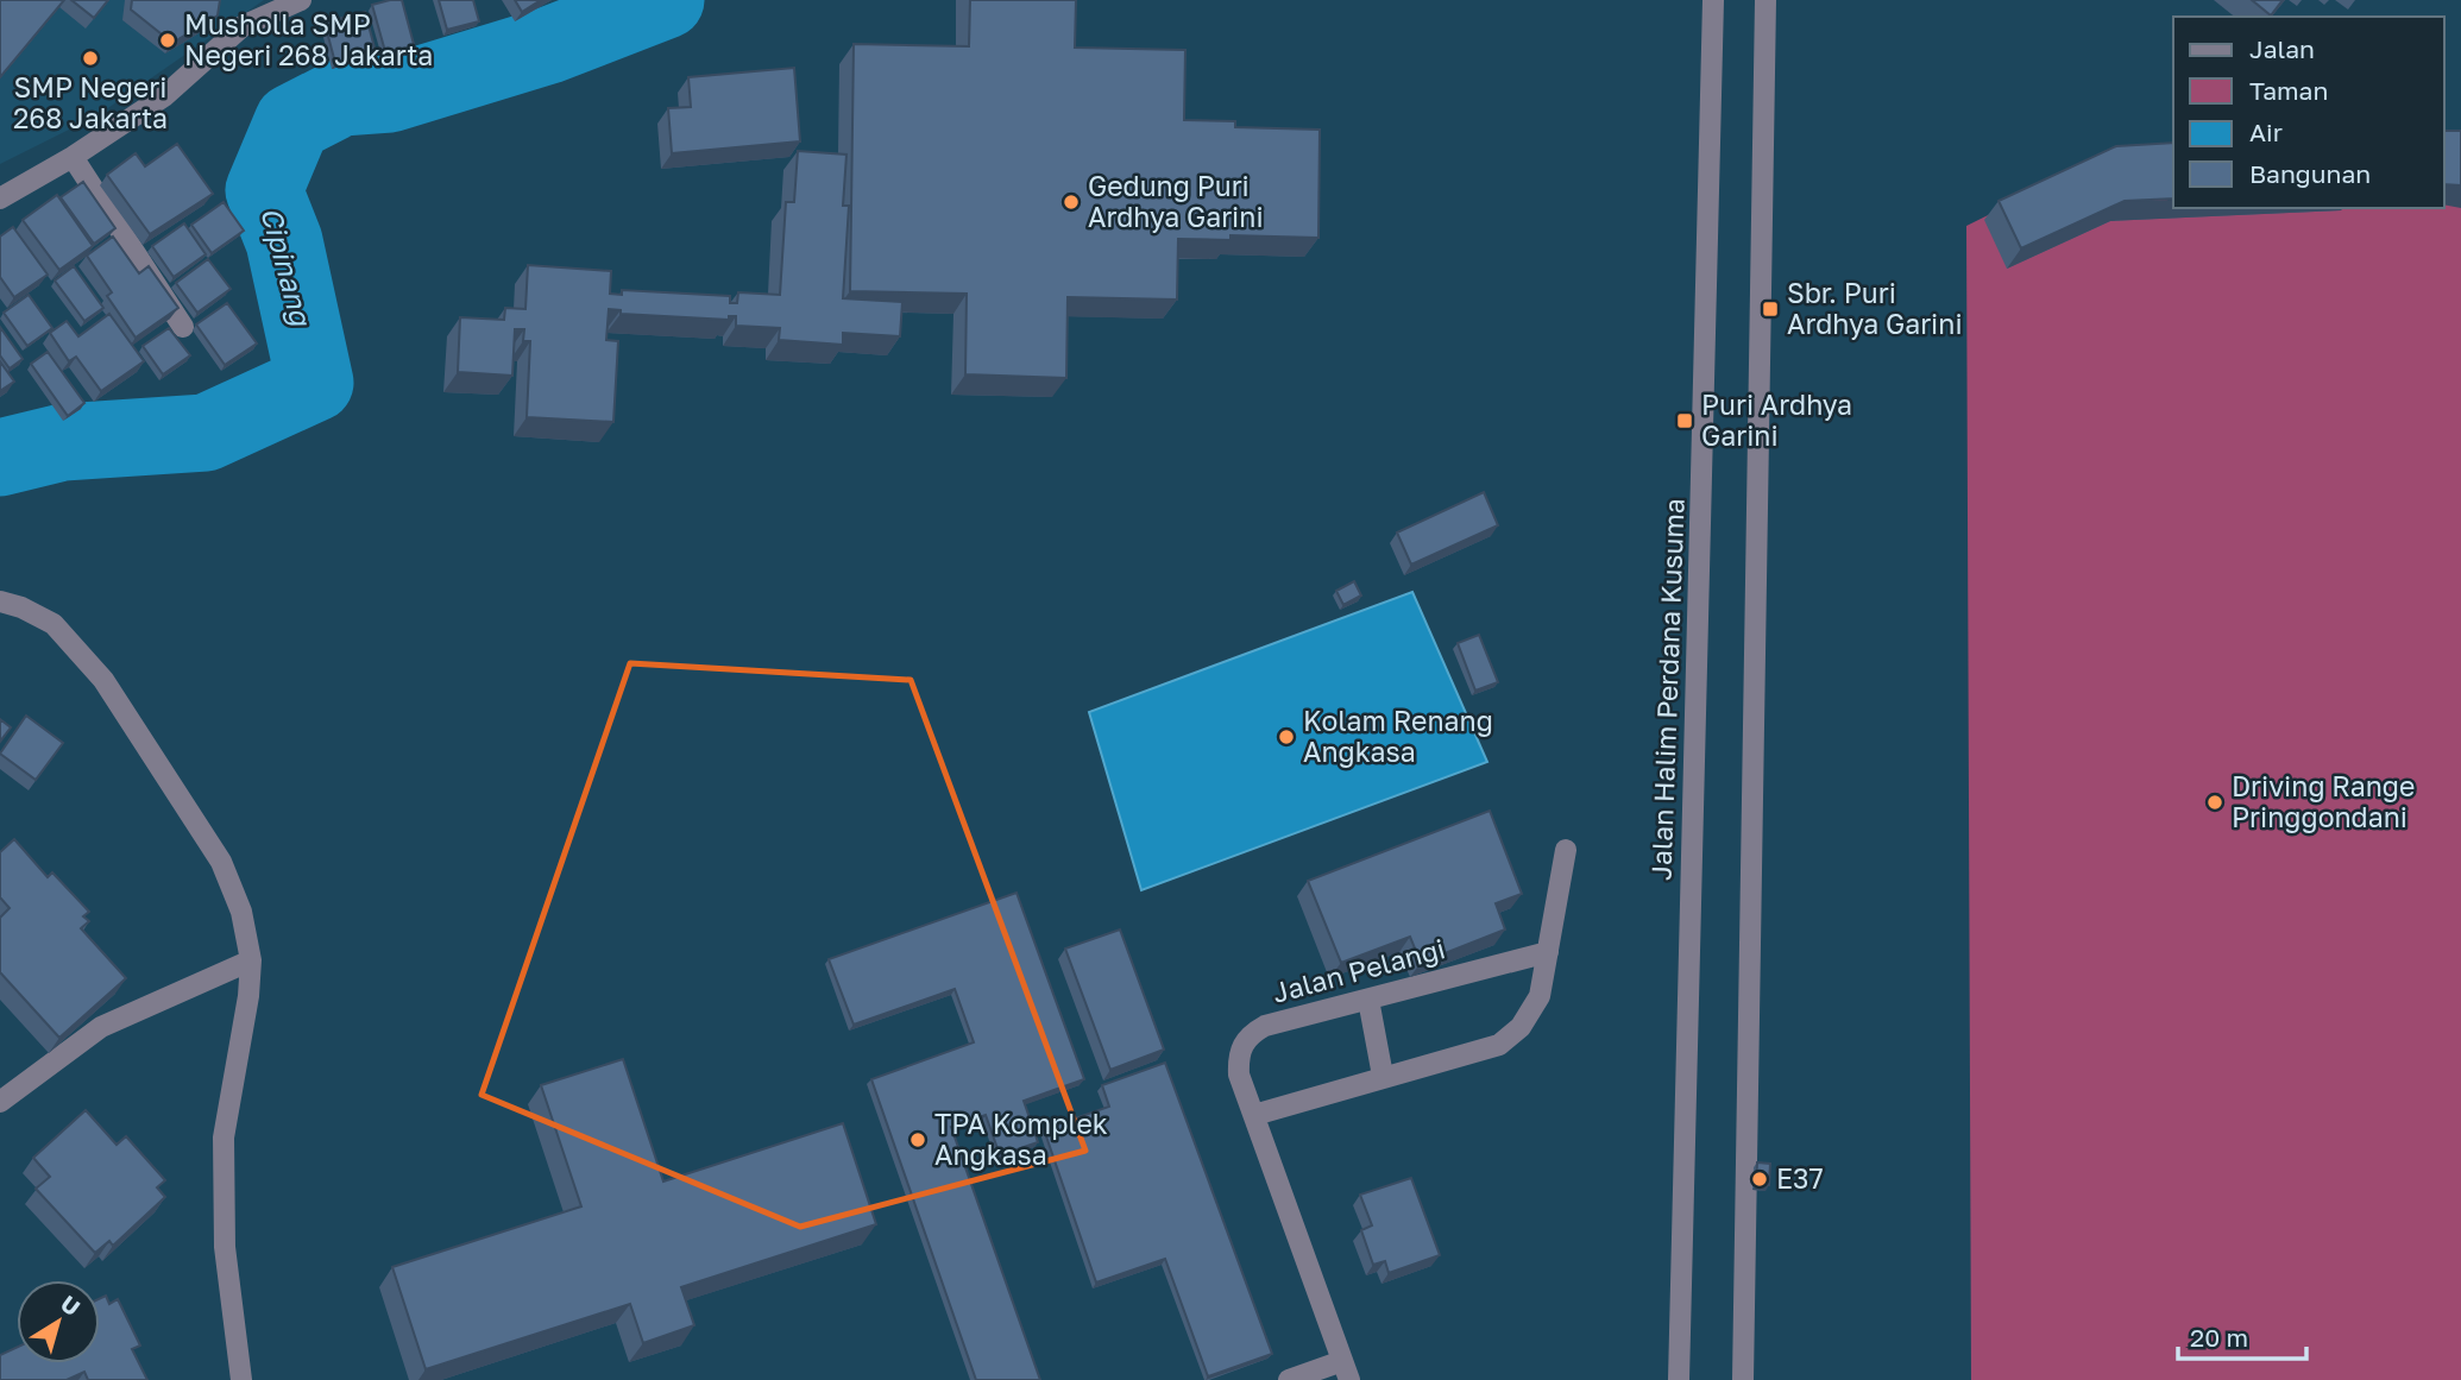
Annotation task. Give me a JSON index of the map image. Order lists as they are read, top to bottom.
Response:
{
  "streets": {
    "street": ["Jalan Halim Perdana Kusuma", "Jalan Pelangi"]
  },
  "water": ["Cipinang"],
  "places": {
    "other": [
      "Musholla SMP Negeri 268 Jakarta",
      "SMP Negeri 268 Jakarta",
      "Gedung Puri Ardhya Garini",
      "Kolam Renang Angkasa",
      "Driving Range Pringgondani",
      "TPA Komplek Angkasa",
      "E37"
    ],
    "transit": ["Sbr. Puri Ardhya Garini", "Puri Ardhya Garini"]
  },
  "legend": [
    "Jalan",
    "Taman",
    "Air",
    "Bangunan"
  ],
  "scale_bar": "20 m",
  "north": "top right"
}
